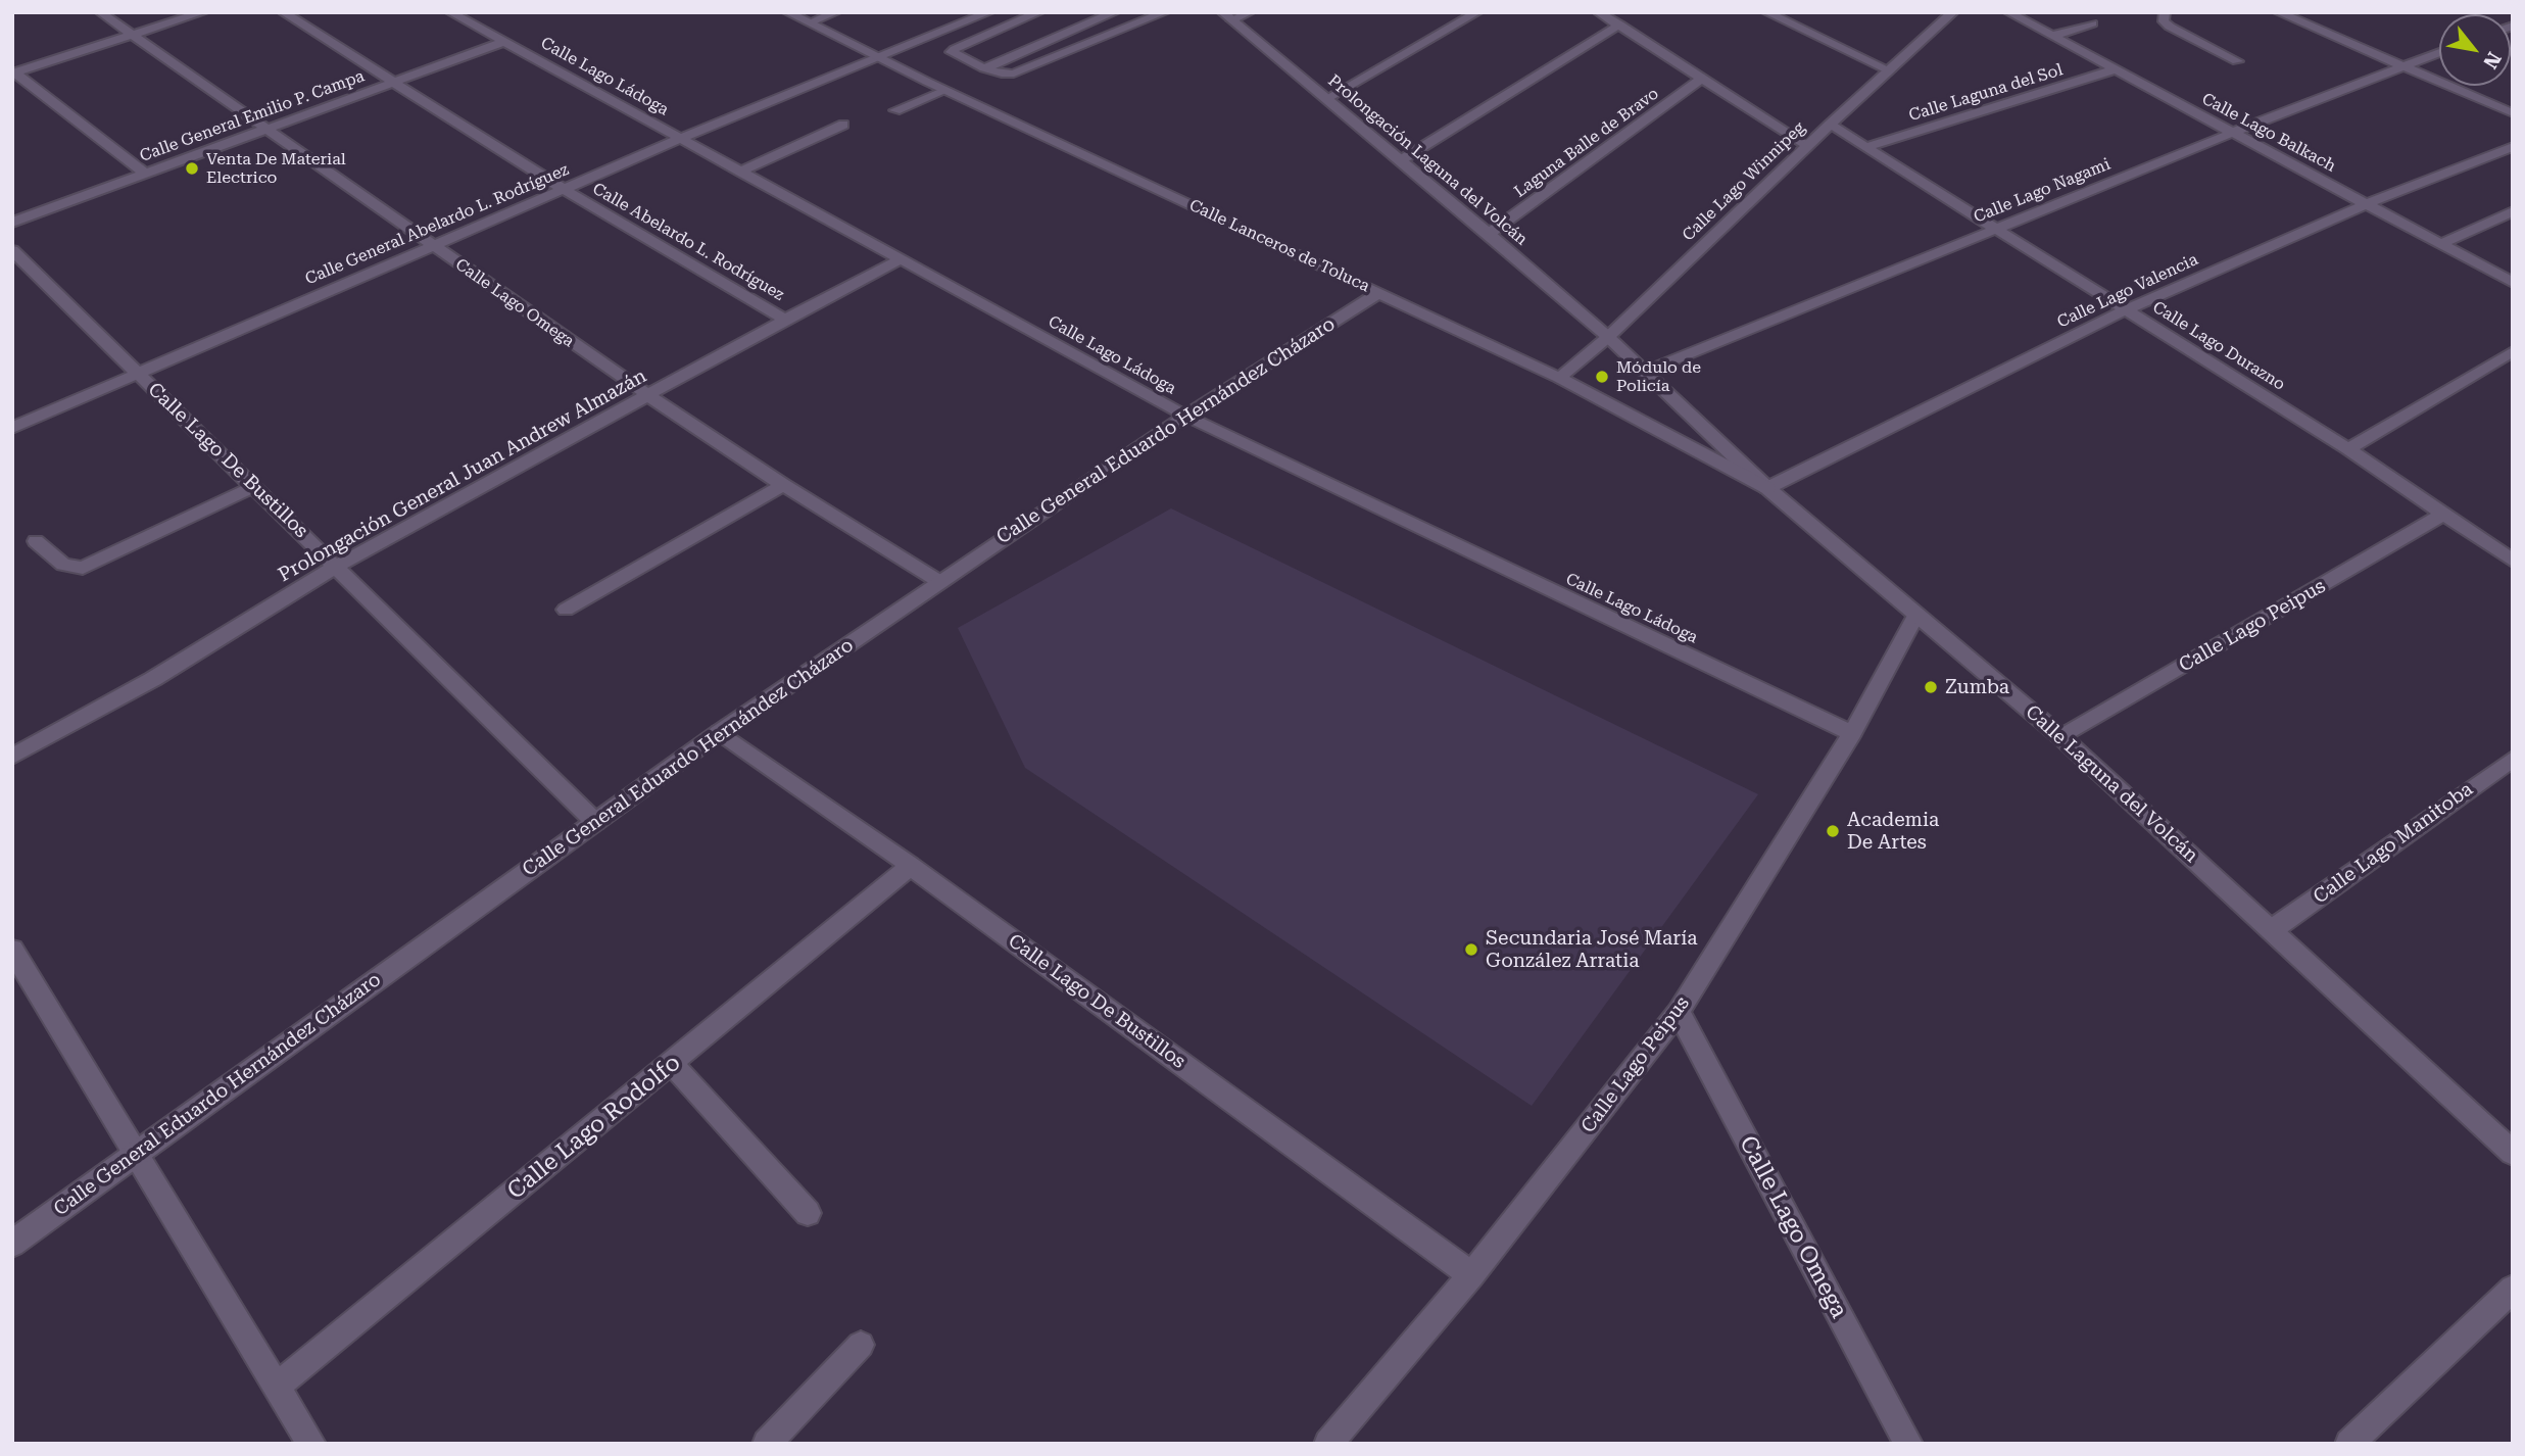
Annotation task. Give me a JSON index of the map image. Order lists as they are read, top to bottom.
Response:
{
  "streets": {
    "street": [
      "Calle Lago Ládoga",
      "Calle Laguna del Sol",
      "Calle General Emilio P. Campa",
      "Calle Lago Balkach",
      "Laguna Balle de Bravo",
      "Prolongación Laguna del Volcán",
      "Calle Lago Winnipeg",
      "Calle Lago Nagami",
      "Calle General Abelardo L. Rodríguez",
      "Calle Abelardo L. Rodríguez",
      "Calle Lanceros de Toluca",
      "Calle Lago Valencia",
      "Calle Lago Omega",
      "Calle Lago Durazno",
      "Calle General Eduardo Hernández Cházaro",
      "Calle Lago De Bustillos",
      "Prolongación General Juan Andrew Almazán",
      "Calle Lago Peipus",
      "Calle Laguna del Volcán",
      "Calle Lago Manitoba",
      "Calle Lago Rodolfo"
    ]
  },
  "crossings": [
    ["Calle Lago Ládoga", "Calle General Emilio P. Campa"],
    ["Calle Lago Ládoga", "Calle General Abelardo L. Rodríguez"],
    ["Calle Lago Ládoga", "Calle General Eduardo Hernández Cházaro"],
    ["Calle Lago Ládoga", "Prolongación General Juan Andrew Almazán"],
    ["Calle Lago Ládoga", "Calle Lago Peipus"],
    ["Calle Laguna del Sol", "Calle Lago Balkach"],
    ["Calle Laguna del Sol", "Calle Lago Durazno"],
    ["Calle General Emilio P. Campa", "Calle Abelardo L. Rodríguez"],
    ["Calle General Emilio P. Campa", "Calle Lago Omega"],
    ["Calle Lago Balkach", "Calle Lago Nagami"],
    ["Calle Lago Balkach", "Calle Lago Valencia"],
    ["Laguna Balle de Bravo", "Prolongación Laguna del Volcán"],
    ["Prolongación Laguna del Volcán", "Calle Lago Winnipeg"],
    ["Prolongación Laguna del Volcán", "Calle Laguna del Volcán"],
    ["Calle Lago Winnipeg", "Calle Lanceros de Toluca"],
    ["Calle Lago Winnipeg", "Calle Lago Durazno"],
    ["Calle Lago Winnipeg", "Calle Laguna del Volcán"],
    ["Calle Lago Nagami", "Calle Lago Durazno"],
    ["Calle Lago Nagami", "Calle Laguna del Volcán"],
    ["Calle General Abelardo L. Rodríguez", "Calle Abelardo L. Rodríguez"],
    ["Calle General Abelardo L. Rodríguez", "Calle Lanceros de Toluca"],
    ["Calle General Abelardo L. Rodríguez", "Calle Lago Omega"],
    ["Calle General Abelardo L. Rodríguez", "Calle Lago De Bustillos"],
    ["Calle Abelardo L. Rodríguez", "Prolongación General Juan Andrew Almazán"],
    ["Calle Lanceros de Toluca", "Calle Lago Valencia"],
    ["Calle Lanceros de Toluca", "Calle General Eduardo Hernández Cházaro"],
    ["Calle Lanceros de Toluca", "Calle Laguna del Volcán"],
    ["Calle Lago Valencia", "Calle Lago Durazno"],
    ["Calle Lago Valencia", "Calle Laguna del Volcán"],
    ["Calle Lago Omega", "Calle General Eduardo Hernández Cházaro"],
    ["Calle Lago Omega", "Prolongación General Juan Andrew Almazán"],
    ["Calle Lago Omega", "Calle Lago Peipus"],
    ["Calle Lago Durazno", "Calle Lago Peipus"],
    ["Calle General Eduardo Hernández Cházaro", "Calle Lago De Bustillos"],
    ["Calle Lago De Bustillos", "Prolongación General Juan Andrew Almazán"],
    ["Calle Lago De Bustillos", "Calle Lago Peipus"],
    ["Calle Lago De Bustillos", "Calle Lago Rodolfo"],
    ["Calle Lago Peipus", "Calle Laguna del Volcán"],
    ["Calle Laguna del Volcán", "Calle Lago Manitoba"]
  ],
  "places": [
    "Venta De Material Electrico",
    "Módulo de Policía",
    "Zumba",
    "Academia De Artes",
    "Secundaria José María González Arratia"
  ],
  "north": "bottom right"
}
